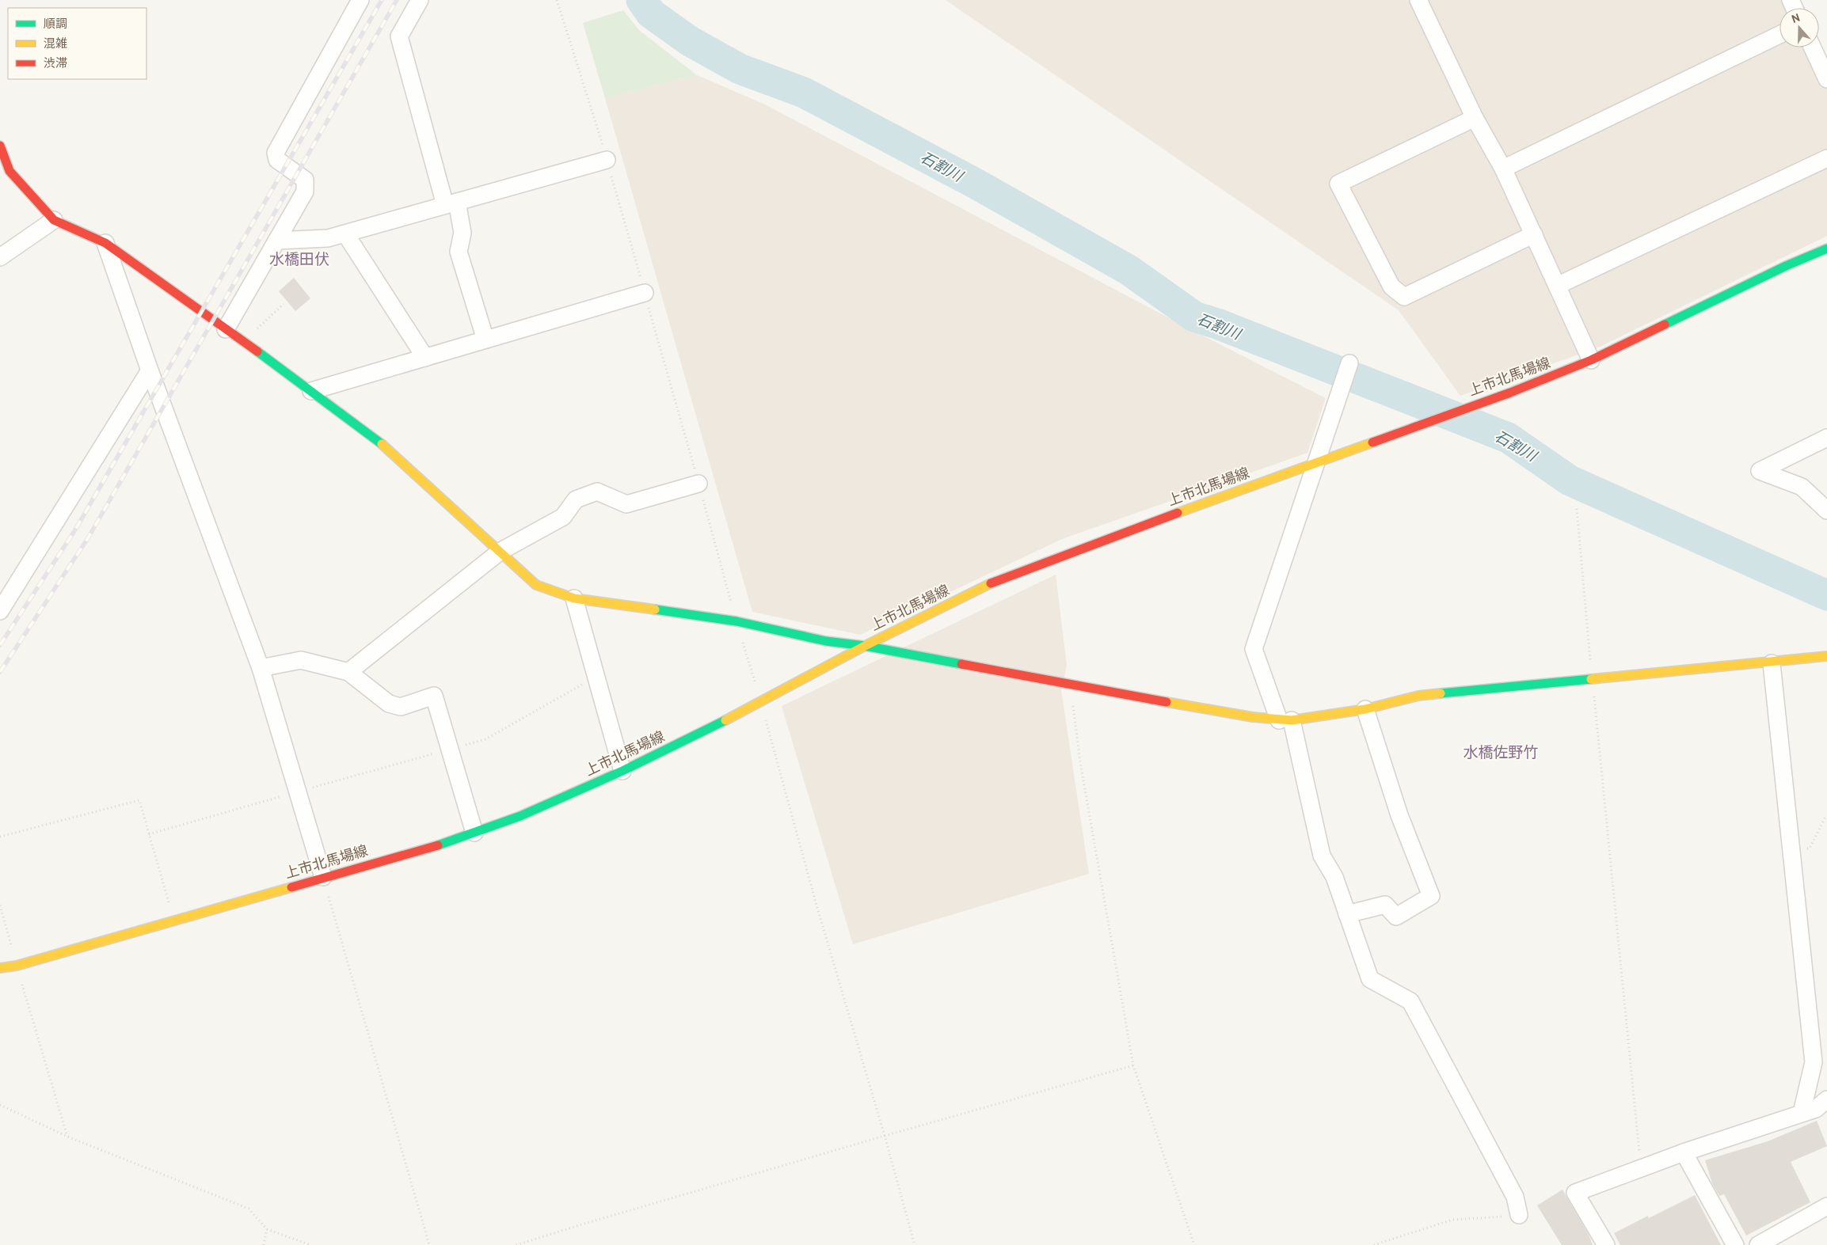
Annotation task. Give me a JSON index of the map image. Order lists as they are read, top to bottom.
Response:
{
  "streets": {
    "street": ["上市北馬場線"]
  },
  "districts": ["水橋田伏", "水橋佐野竹"],
  "water": ["石割川"],
  "legend": ["順調", "混雑", "渋滞"],
  "north": "top"
}
